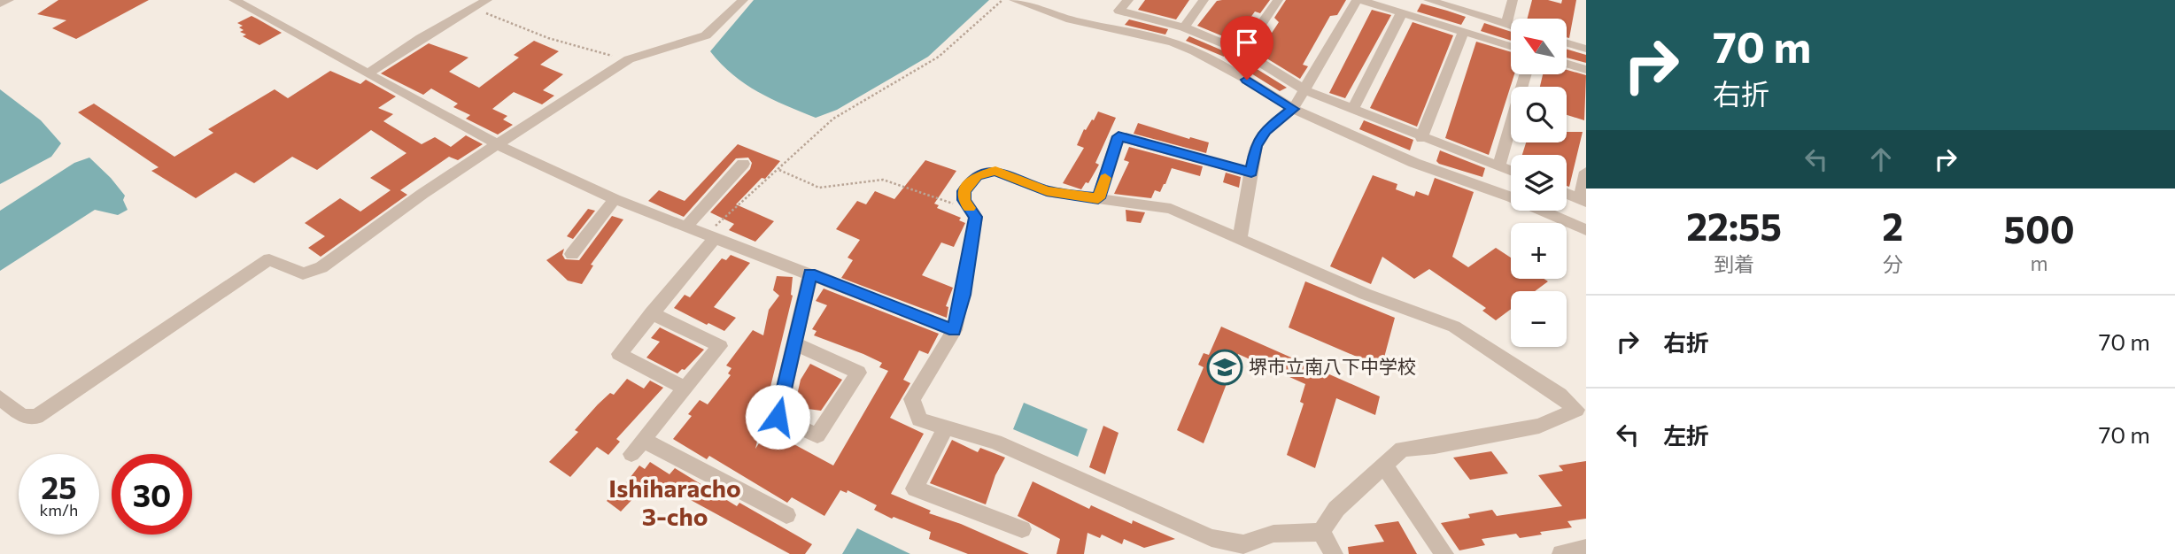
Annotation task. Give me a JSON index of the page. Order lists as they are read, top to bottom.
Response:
{
  "districts": ["Ishiharacho 3-cho"],
  "places": {
    "school or university": ["堺市立南八下中学校"]
  },
  "north": "top left",
  "page": {
    "turn": ["70 m", "右折"],
    "map_buttons": ["+", "−"],
    "eta": [
      "22:55",
      "到着",
      "2",
      "分",
      "500",
      "m"
    ],
    "list": [
      {
        "name": "右折",
        "value": "70 m"
      },
      {
        "name": "左折",
        "value": "70 m"
      }
    ],
    "speed": "25 km/h",
    "limit": "30"
  }
}
